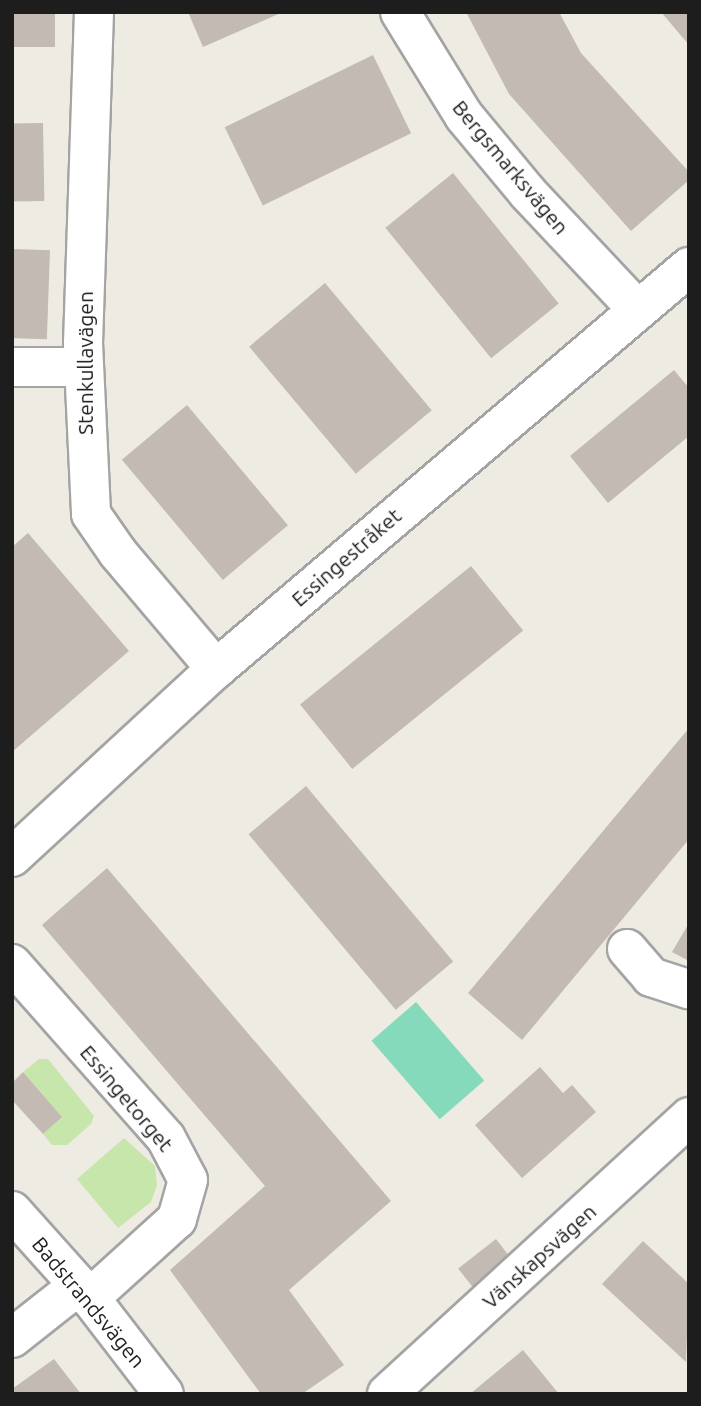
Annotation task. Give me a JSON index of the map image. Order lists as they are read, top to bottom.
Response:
{
  "streets": {
    "street": [
      "Bergsmarksvägen",
      "Stenkullavägen",
      "Essingestråket",
      "Essingetorget",
      "Vänskapsvägen",
      "Badstrandsvägen"
    ]
  },
  "crossings": [
    ["Bergsmarksvägen", "Essingestråket"],
    ["Stenkullavägen", "Essingestråket"],
    ["Essingetorget", "Badstrandsvägen"]
  ]
}
